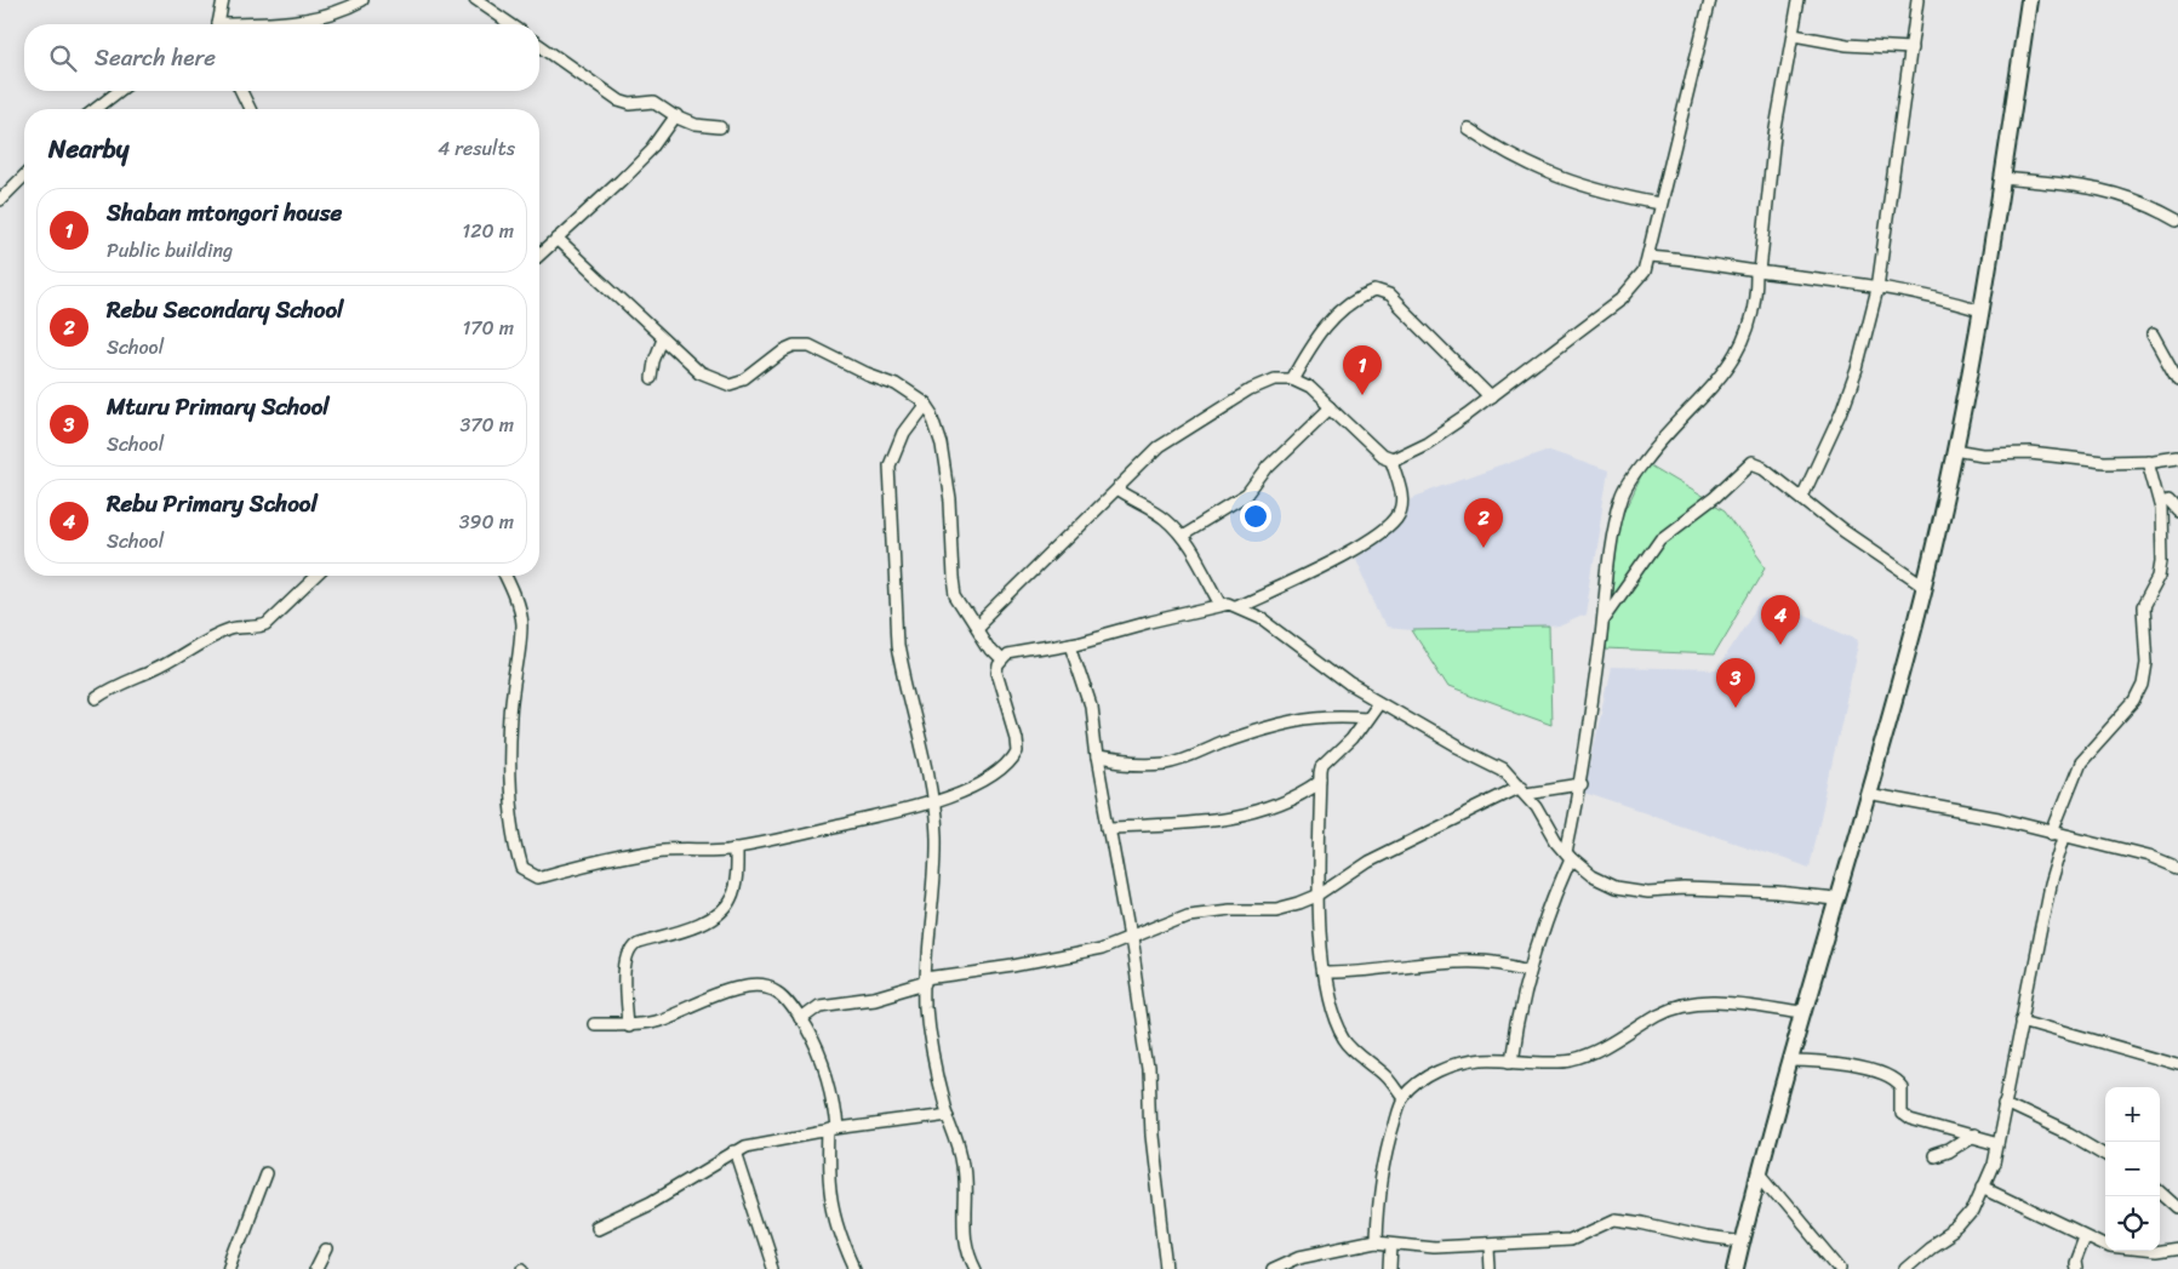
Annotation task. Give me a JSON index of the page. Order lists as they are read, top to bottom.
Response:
{
  "page": {
    "search": "Search here",
    "heading": ["Nearby", "4 results"],
    "list": [
      {
        "mark": "1",
        "name": "Shaban mtongori house",
        "note": "Public building",
        "value": "120 m"
      },
      {
        "mark": "2",
        "name": "Rebu Secondary School",
        "note": "School",
        "value": "170 m"
      },
      {
        "mark": "3",
        "name": "Mturu Primary School",
        "note": "School",
        "value": "370 m"
      },
      {
        "mark": "4",
        "name": "Rebu Primary School",
        "note": "School",
        "value": "390 m"
      }
    ],
    "pins": [
      "1",
      "2",
      "4",
      "3"
    ],
    "map_buttons": ["+", "−"]
  }
}
